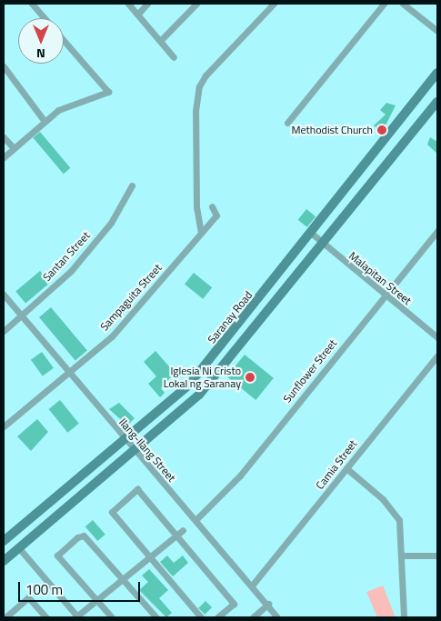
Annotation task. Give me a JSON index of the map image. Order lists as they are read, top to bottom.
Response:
{
  "streets": {
    "street": [
      "Santan Street",
      "Malapitan Street",
      "Sampaguita Street",
      "Saranay Road",
      "Sunflower Street",
      "Ilang-Ilang Street",
      "Camia Street"
    ]
  },
  "crossings": [
    ["Santan Street", "Ilang-Ilang Street"],
    ["Malapitan Street", "Saranay Road"],
    ["Malapitan Street", "Sunflower Street"],
    ["Sampaguita Street", "Ilang-Ilang Street"],
    ["Saranay Road", "Ilang-Ilang Street"],
    ["Sunflower Street", "Ilang-Ilang Street"],
    ["Ilang-Ilang Street", "Camia Street"]
  ],
  "places": ["Methodist Church", "Iglesia Ni Cristo Lokal ng Saranay"],
  "scale_bar": "100 m",
  "north": "bottom"
}
